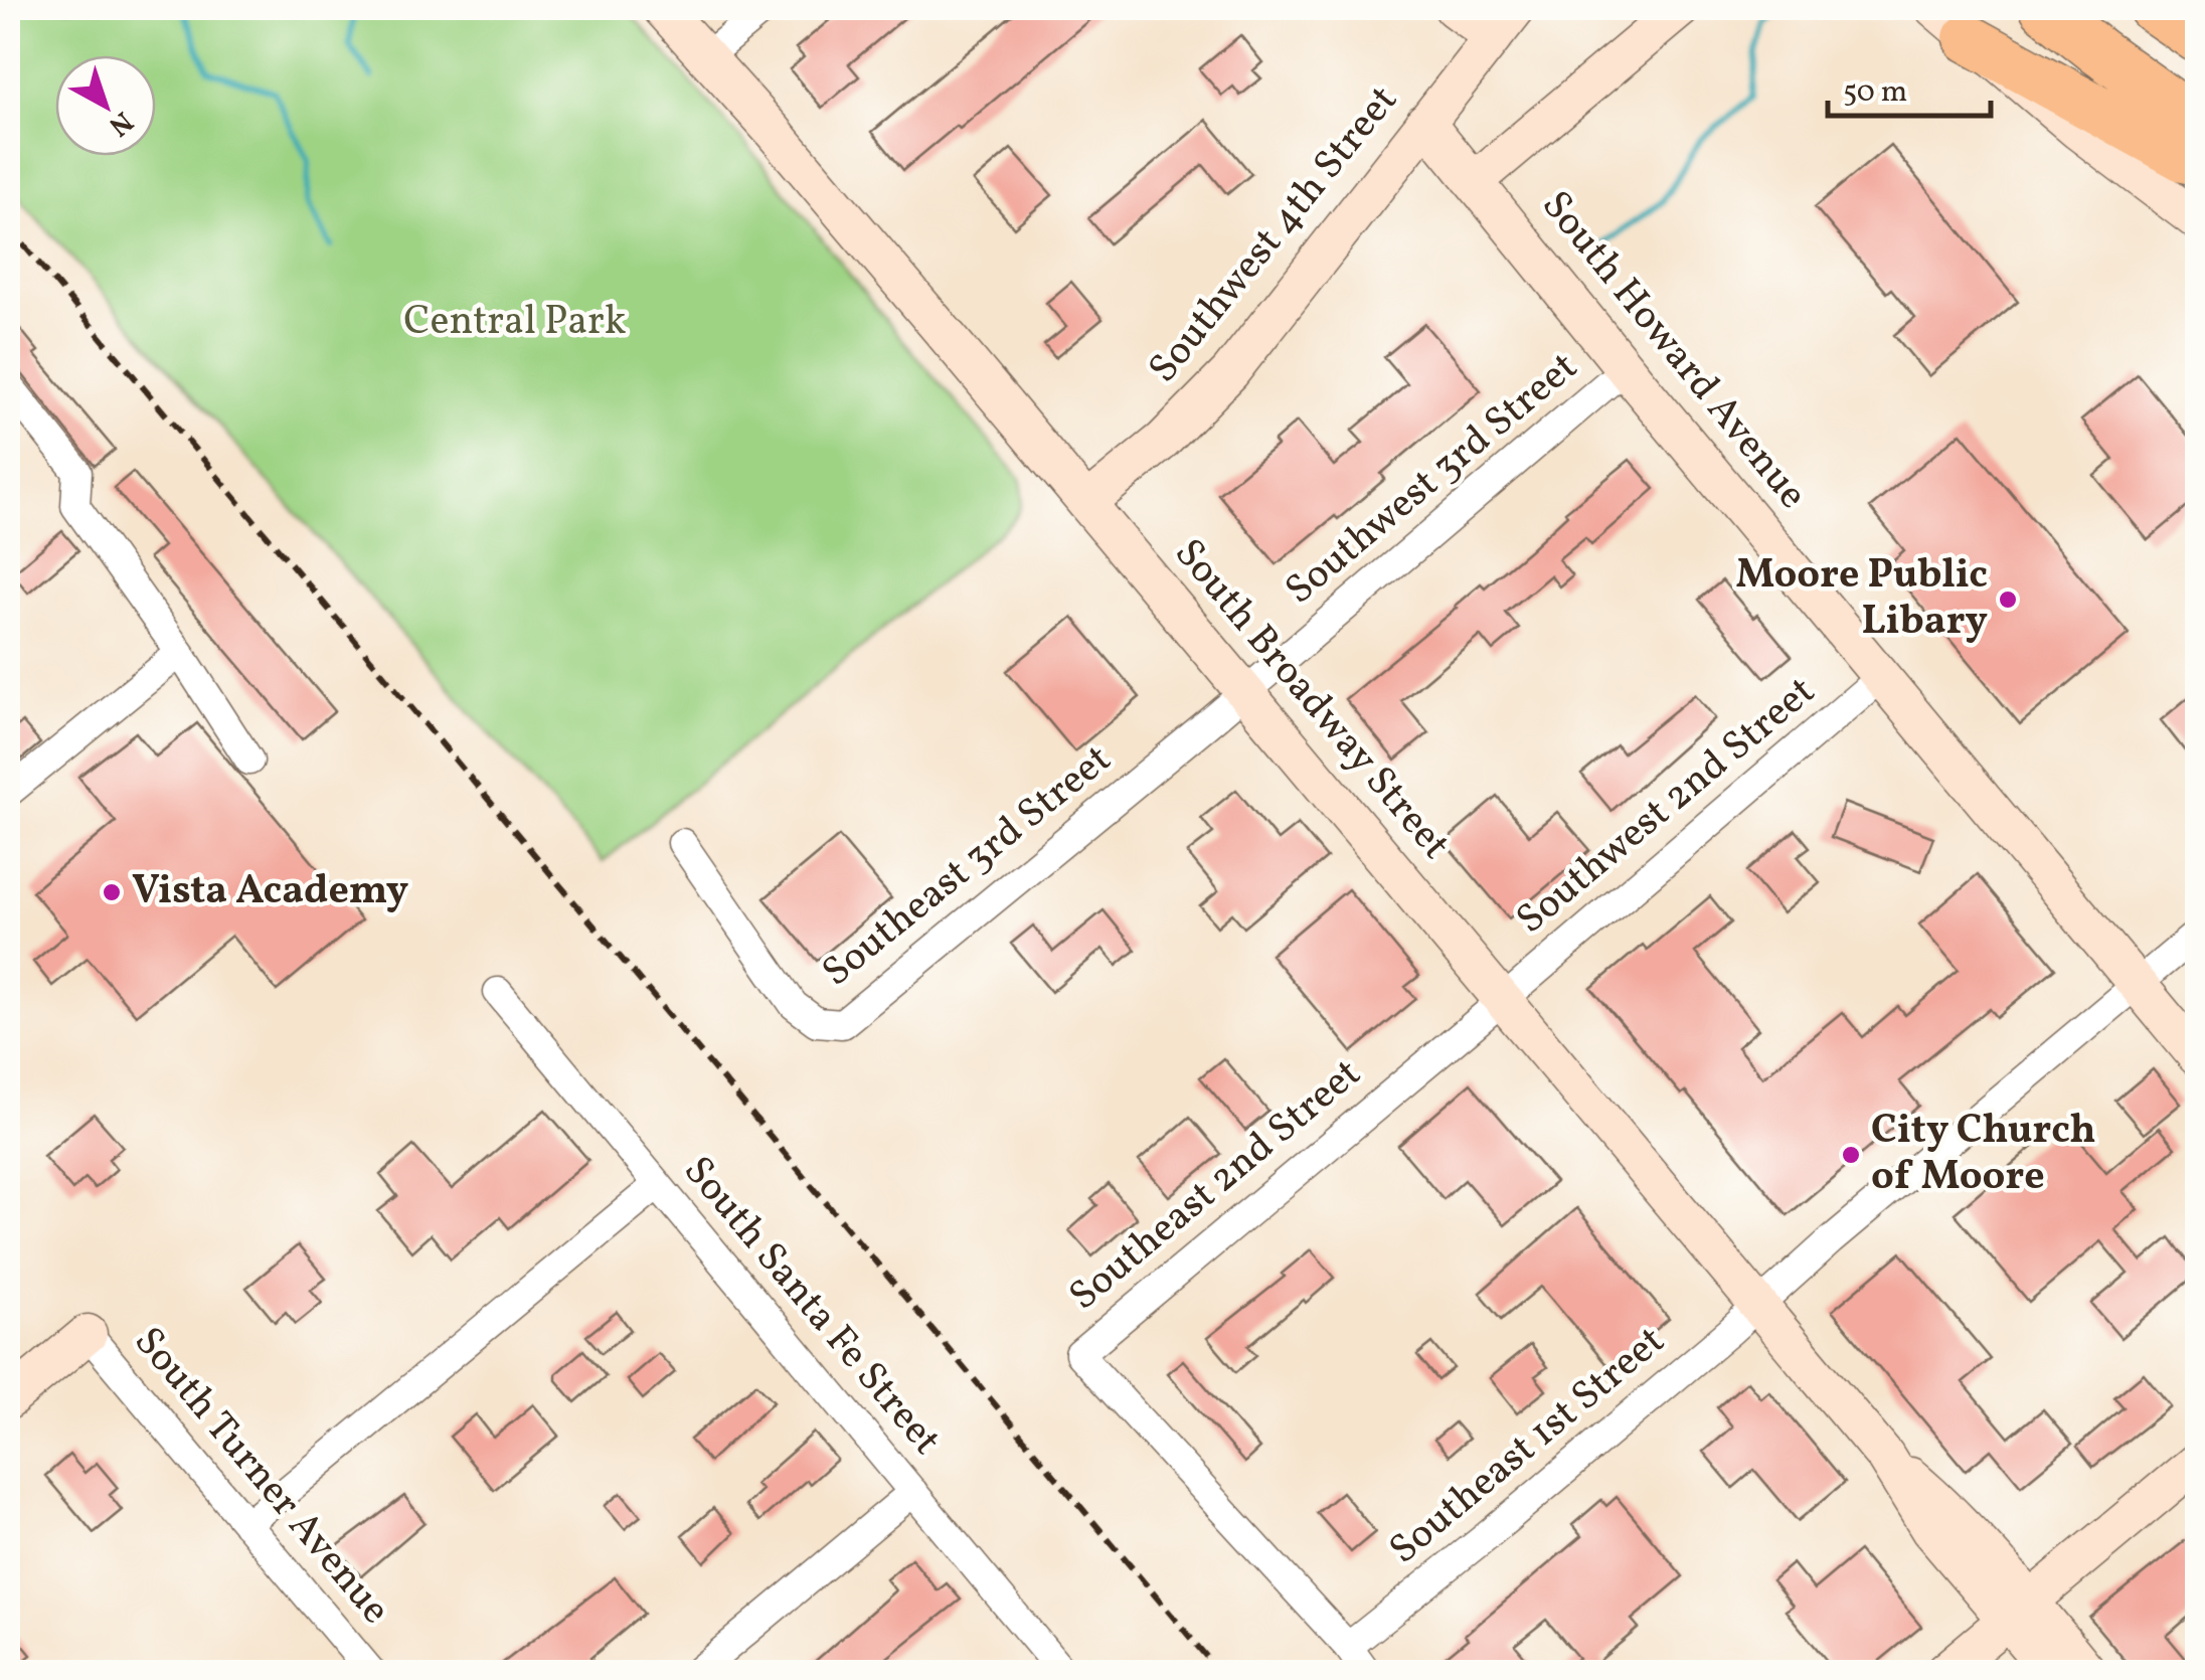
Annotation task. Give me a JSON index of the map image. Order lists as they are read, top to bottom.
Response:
{
  "streets": {
    "main road": ["Southwest 4th Street", "South Howard Avenue", "South Broadway Street"],
    "street": [
      "Southwest 3rd Street",
      "Southwest 2nd Street",
      "Southeast 3rd Street",
      "Southeast 2nd Street",
      "South Santa Fe Street",
      "Southeast 1st Street",
      "South Turner Avenue"
    ]
  },
  "crossings": [
    ["Southwest 4th Street", "South Howard Avenue"],
    ["Southwest 4th Street", "South Broadway Street"],
    ["South Howard Avenue", "Southwest 3rd Street"],
    ["South Howard Avenue", "Southwest 2nd Street"],
    ["South Howard Avenue", "Southeast 1st Street"],
    ["Southwest 3rd Street", "South Broadway Street"],
    ["Southwest 3rd Street", "Southeast 3rd Street"],
    ["South Broadway Street", "Southwest 2nd Street"],
    ["South Broadway Street", "Southeast 3rd Street"],
    ["South Broadway Street", "Southeast 2nd Street"],
    ["South Broadway Street", "Southeast 1st Street"],
    ["Southwest 2nd Street", "Southeast 2nd Street"],
    ["Southeast 2nd Street", "Southeast 1st Street"]
  ],
  "parks": ["Central Park"],
  "places": ["Moore Public Libary", "Vista Academy", "City Church of Moore"],
  "scale_bar": "50 m",
  "north": "bottom right"
}
